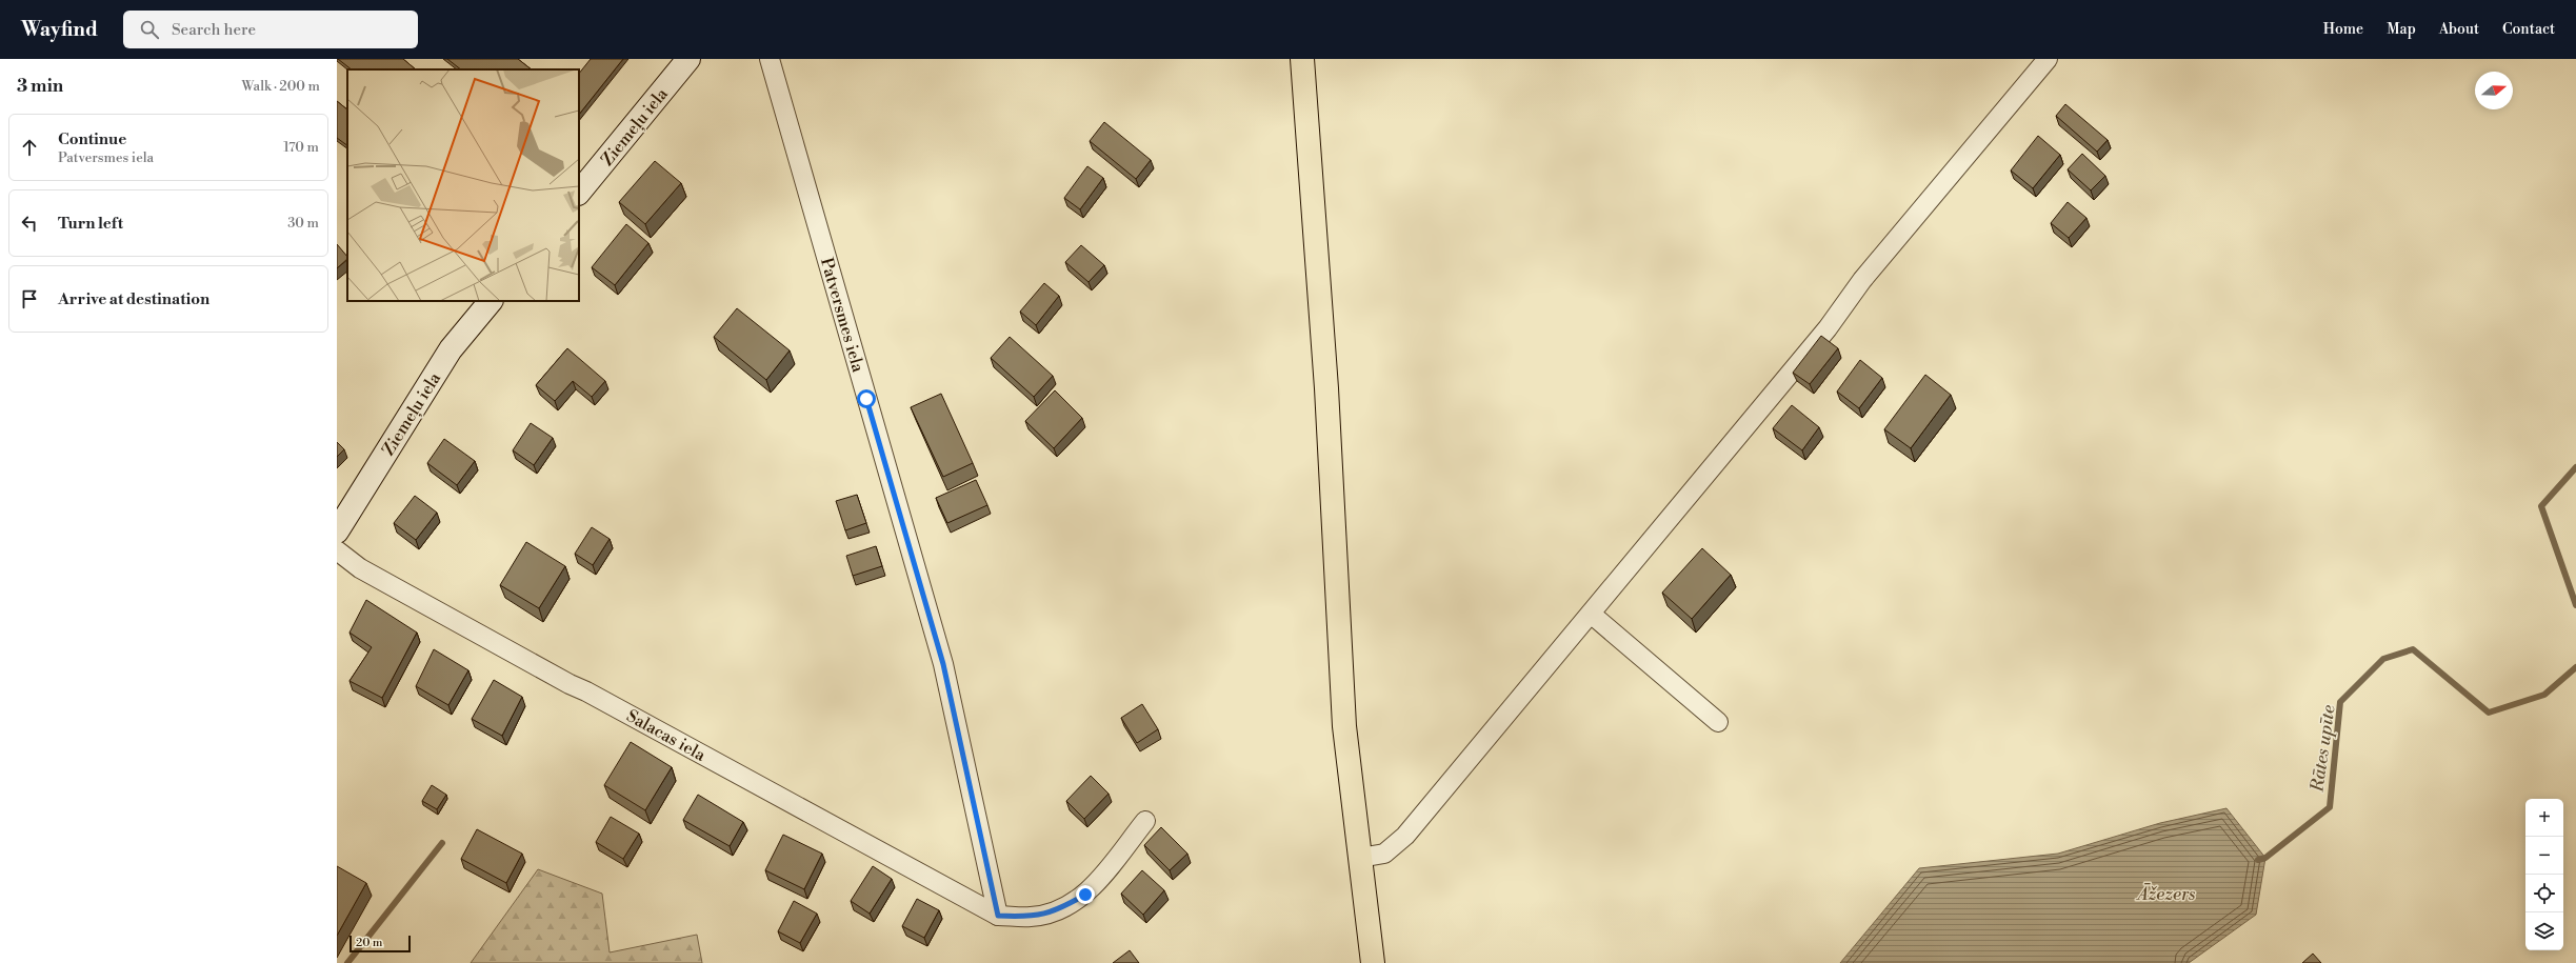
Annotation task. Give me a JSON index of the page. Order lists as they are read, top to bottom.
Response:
{
  "streets": {
    "street": ["Ziemeļu iela", "Patversmes iela", "Salacas iela"]
  },
  "crossings": [
    ["Patversmes iela", "Salacas iela"]
  ],
  "water": ["Rātes upīte", "Āžezers"],
  "scale_bar": "20 m",
  "north": "right",
  "page": {
    "header": "Wayfind",
    "search": "Search here",
    "nav": [
      "Home",
      "Map",
      "About",
      "Contact"
    ],
    "heading": ["3 min", "Walk · 200 m"],
    "list": [
      ["Continue", "Patversmes iela", "170 m"],
      ["Turn left", "30 m"],
      "Arrive at destination"
    ],
    "map_buttons": ["+", "−"],
    "scale": "20 m"
  }
}
